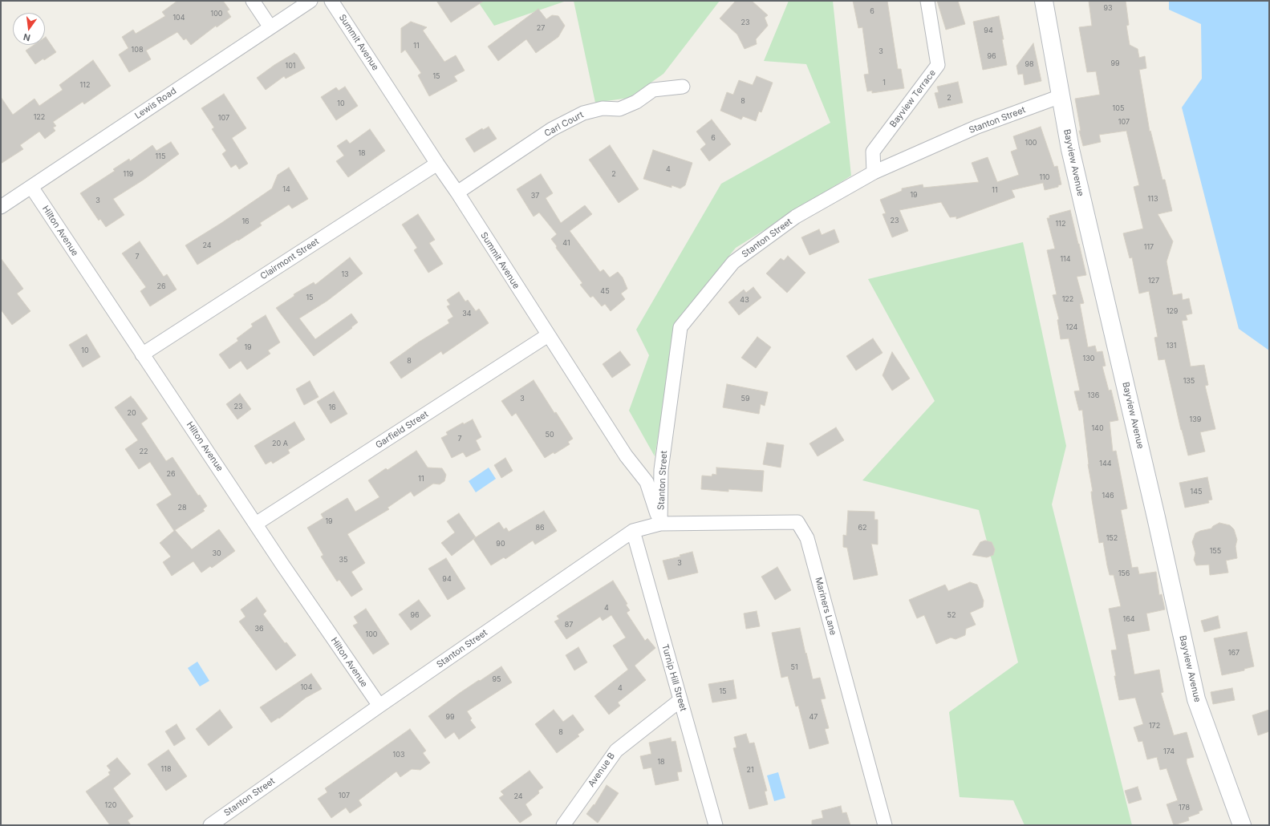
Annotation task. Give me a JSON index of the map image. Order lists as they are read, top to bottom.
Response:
{
  "streets": {
    "main road": ["Bayview Avenue"],
    "street": [
      "Summit Avenue",
      "Bayview Terrace",
      "Lewis Road",
      "Stanton Street",
      "Carl Court",
      "Hilton Avenue",
      "Clairmont Street",
      "Garfield Street",
      "Mariners Lane",
      "Turnip Hill Street",
      "Avenue B"
    ]
  },
  "crossings": [
    ["Summit Avenue", "Stanton Street"],
    ["Summit Avenue", "Carl Court"],
    ["Summit Avenue", "Clairmont Street"],
    ["Summit Avenue", "Garfield Street"],
    ["Summit Avenue", "Mariners Lane"],
    ["Bayview Terrace", "Stanton Street"],
    ["Lewis Road", "Hilton Avenue"],
    ["Stanton Street", "Bayview Avenue"],
    ["Stanton Street", "Hilton Avenue"],
    ["Stanton Street", "Mariners Lane"],
    ["Stanton Street", "Turnip Hill Street"],
    ["Hilton Avenue", "Clairmont Street"],
    ["Hilton Avenue", "Garfield Street"],
    ["Turnip Hill Street", "Avenue B"]
  ],
  "house_numbers": [
    "93",
    "6",
    "100",
    "104",
    "23",
    "27",
    "94",
    "11",
    "108",
    "3",
    "96",
    "99",
    "98",
    "101",
    "15",
    "1",
    "112",
    "2",
    "8",
    "10",
    "105",
    "122",
    "107",
    "107",
    "6",
    "100",
    "18",
    "115",
    "4",
    "119",
    "2",
    "110",
    "14",
    "11",
    "19",
    "37",
    "113",
    "3",
    "23",
    "16",
    "112",
    "41",
    "24",
    "117",
    "7",
    "114",
    "13",
    "127",
    "26",
    "45",
    "15",
    "122",
    "43",
    "129",
    "34",
    "124",
    "131",
    "19",
    "10",
    "130",
    "8",
    "135",
    "136",
    "3",
    "59",
    "23",
    "16",
    "20",
    "139",
    "140",
    "50",
    "7",
    "20 A",
    "22",
    "144",
    "26",
    "11",
    "145",
    "146",
    "28",
    "19",
    "86",
    "62",
    "152",
    "90",
    "155",
    "30",
    "35",
    "3",
    "156",
    "94",
    "4",
    "96",
    "52",
    "164",
    "87",
    "36",
    "100",
    "167",
    "51",
    "95",
    "104",
    "4",
    "15",
    "99",
    "47",
    "172",
    "8",
    "174",
    "103",
    "18",
    "118",
    "21",
    "107",
    "24",
    "120",
    "178"
  ],
  "north": "bottom"
}
